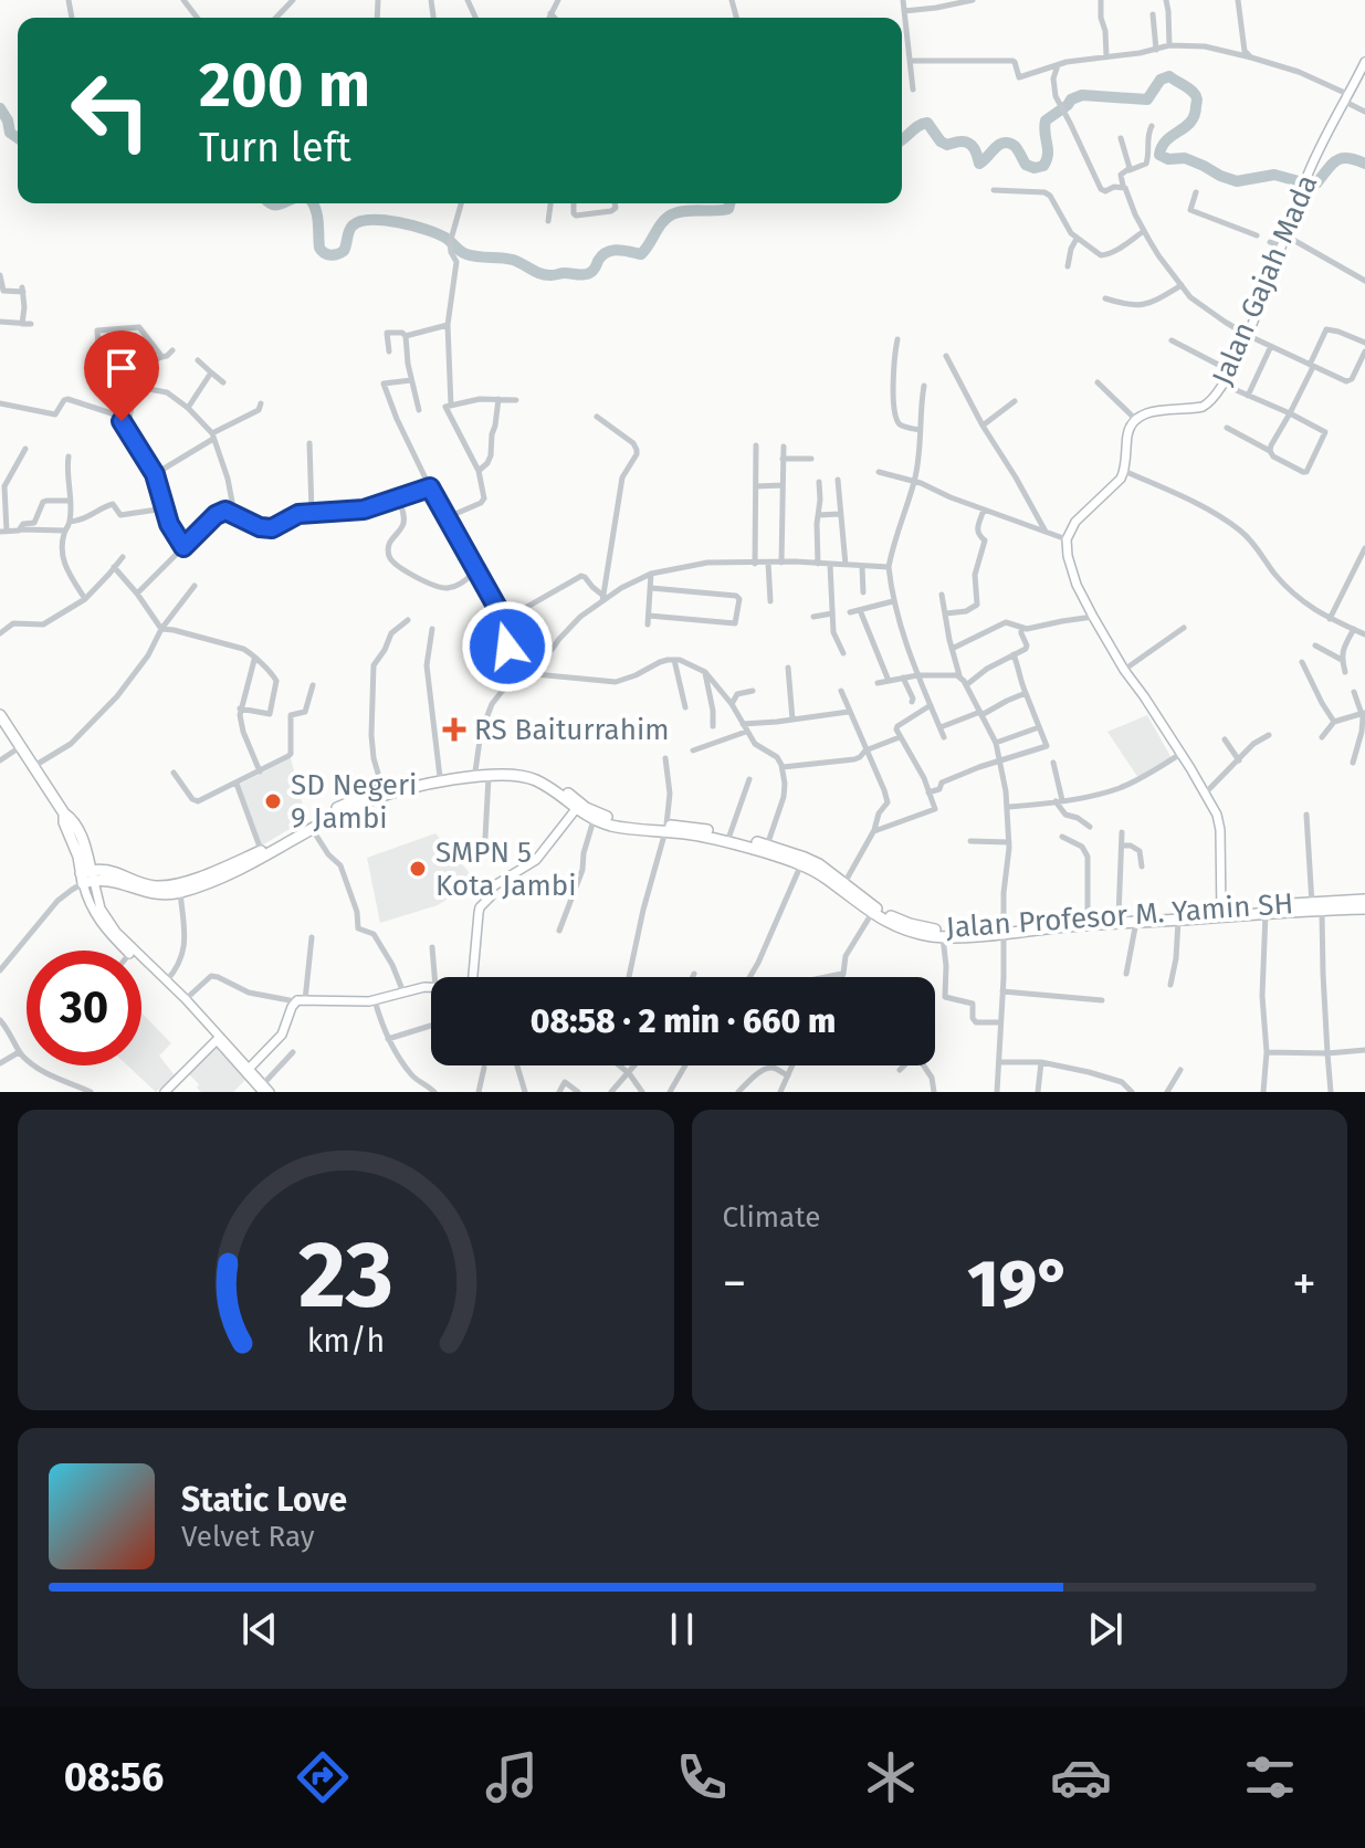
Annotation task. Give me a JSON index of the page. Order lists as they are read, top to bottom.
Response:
{
  "streets": {
    "highway": ["Jalan Profesor M. Yamin SH"],
    "main road": ["Jalan Gajah Mada"]
  },
  "places": {
    "health": ["RS Baiturrahim"],
    "other": ["SD Negeri 9 Jambi", "SMPN 5 Kota Jambi"]
  },
  "page": {
    "turn": ["200 m", "Turn left"],
    "limit": "30",
    "trip": "08:58 · 2 min · 660 m",
    "tile": "Climate",
    "heat": ["−", "19°", "+"],
    "song": ["Static Love", "Velvet Ray"],
    "tabs": "08:56",
    "gauge": ["23", "km/h"]
  }
}
